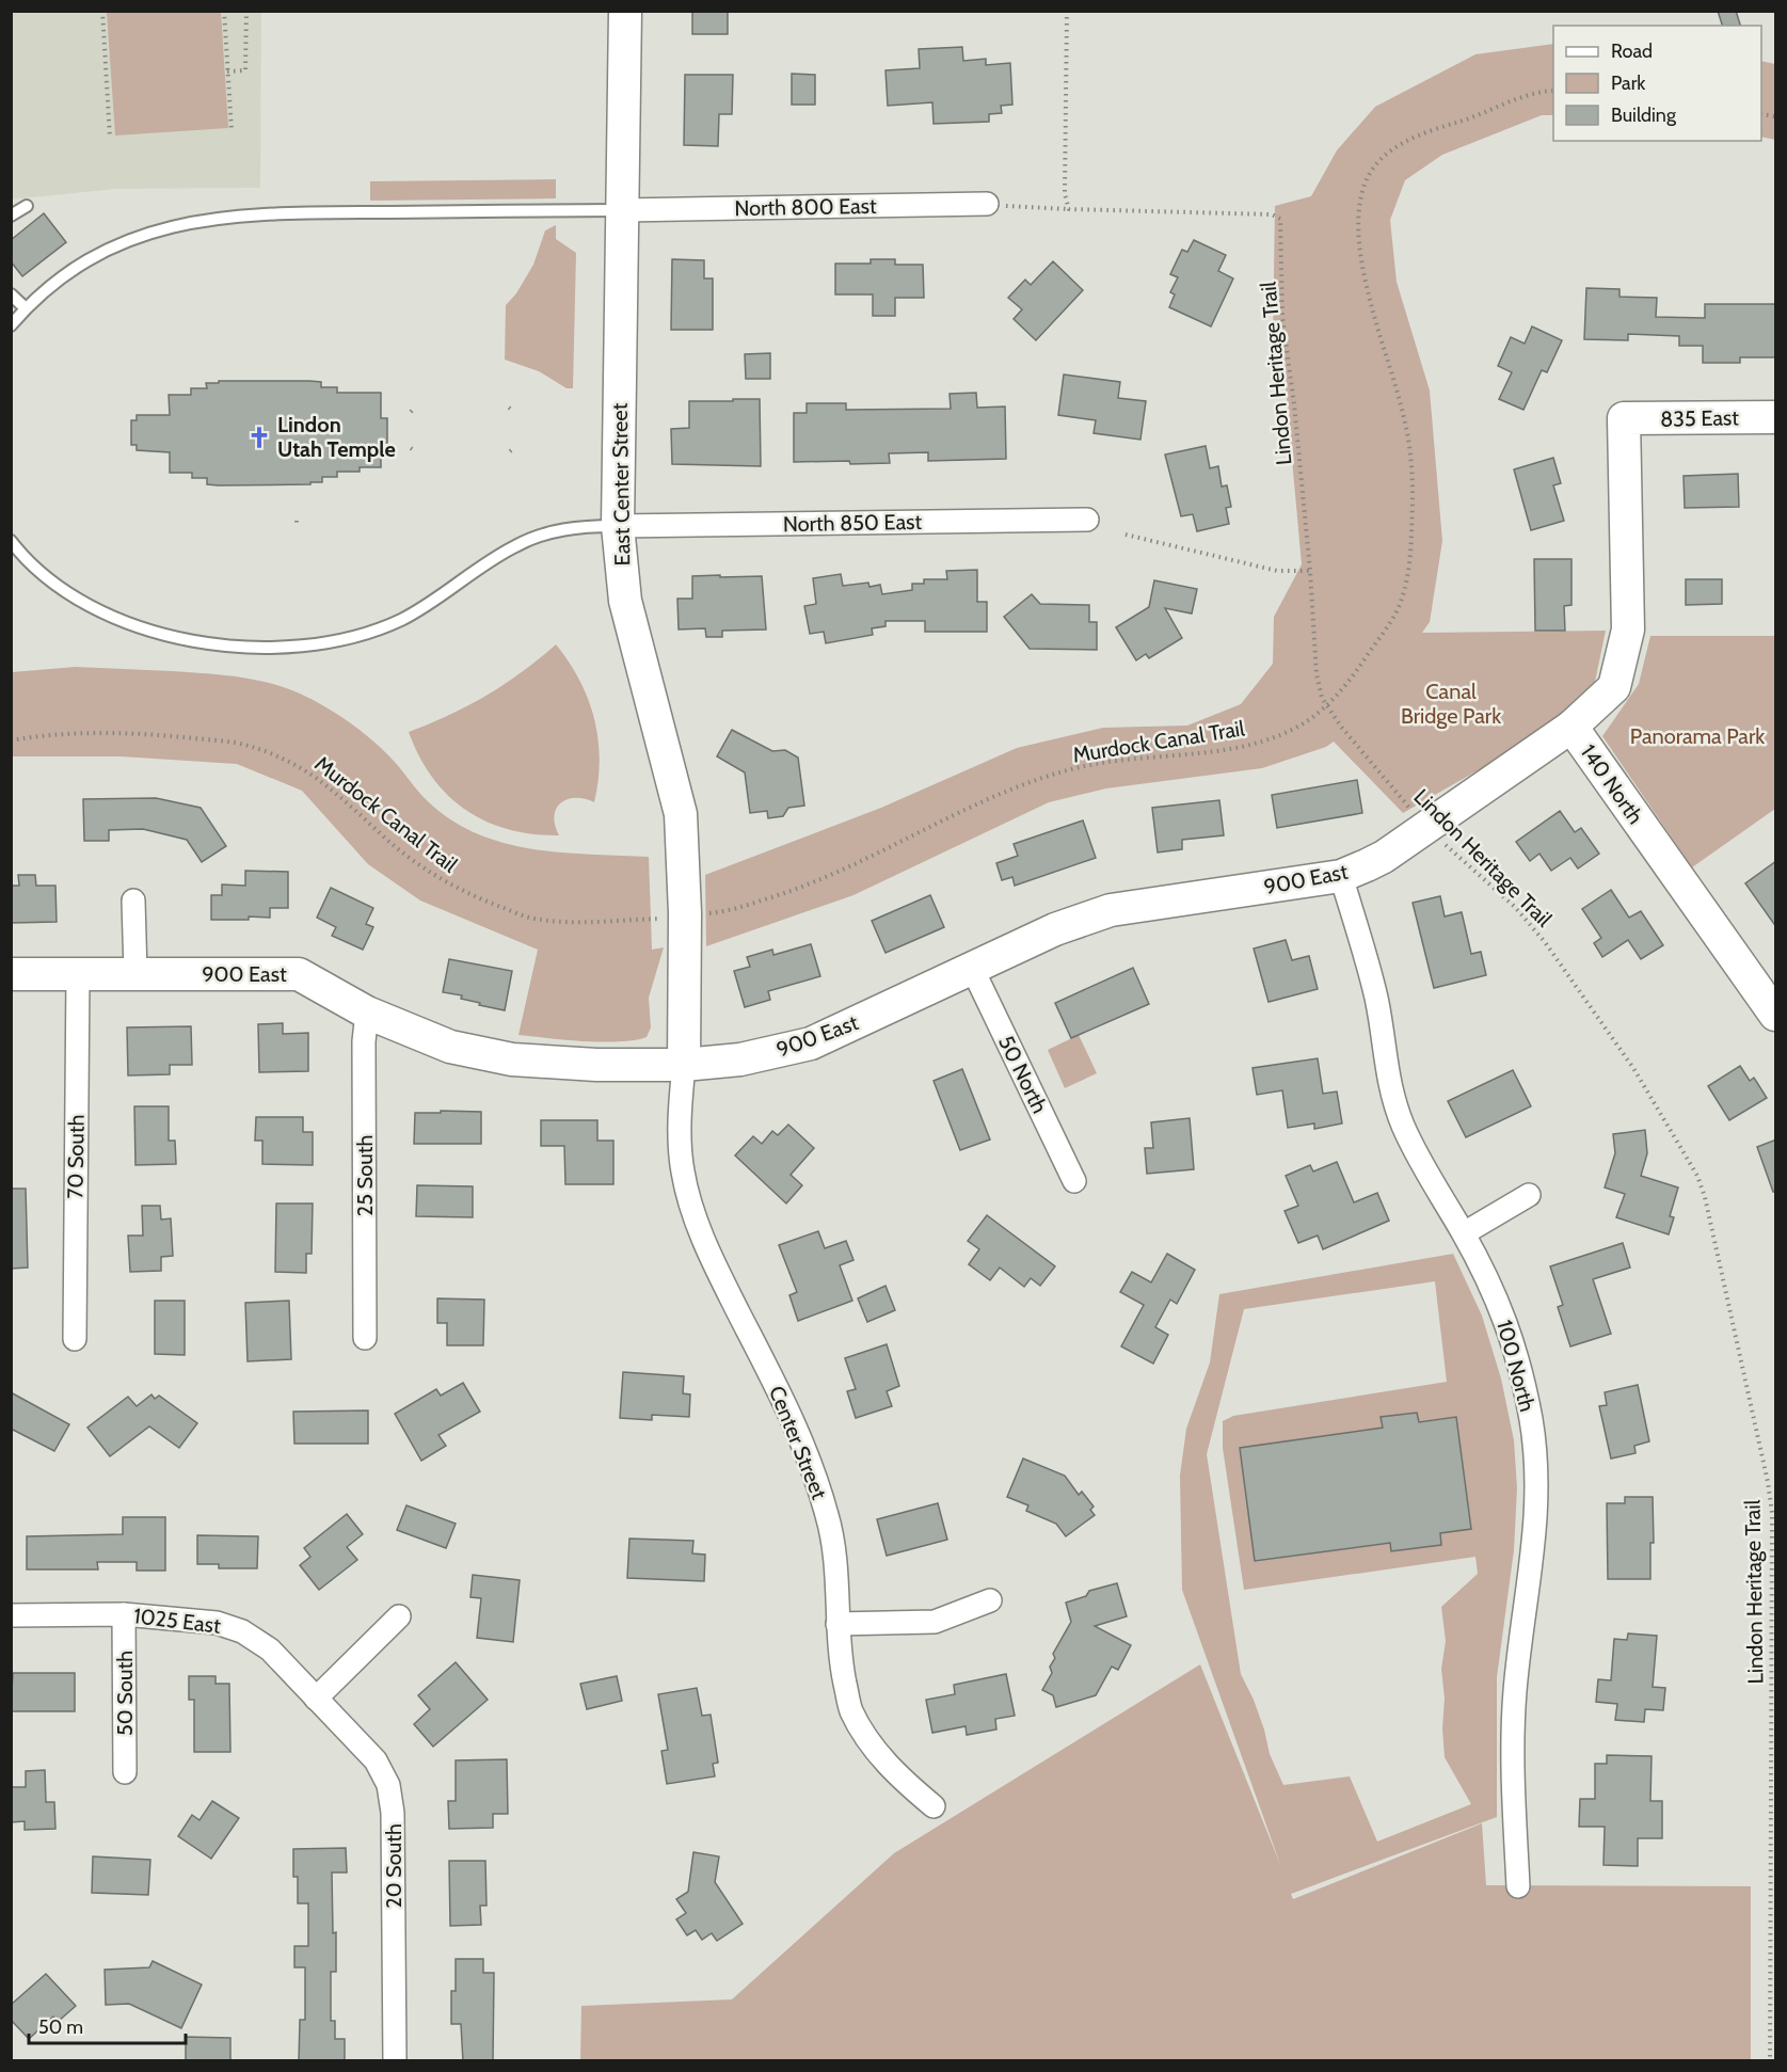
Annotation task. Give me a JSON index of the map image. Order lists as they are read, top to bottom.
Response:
{
  "streets": {
    "street": [
      "North 800 East",
      "835 East",
      "East Center Street",
      "North 850 East",
      "140 North",
      "900 East",
      "50 North",
      "70 South",
      "25 South",
      "100 North",
      "Center Street",
      "1025 East",
      "50 South",
      "20 South"
    ],
    "path": ["Lindon Heritage Trail", "Murdock Canal Trail"]
  },
  "crossings": [
    ["North 800 East", "East Center Street"],
    ["Lindon Heritage Trail", "Murdock Canal Trail"],
    ["Lindon Heritage Trail", "900 East"],
    ["835 East", "140 North"],
    ["East Center Street", "North 850 East"],
    ["East Center Street", "900 East"],
    ["East Center Street", "Center Street"],
    ["140 North", "900 East"],
    ["900 East", "50 North"],
    ["900 East", "70 South"],
    ["900 East", "25 South"],
    ["900 East", "100 North"],
    ["900 East", "Center Street"],
    ["1025 East", "50 South"],
    ["1025 East", "20 South"]
  ],
  "parks": ["Canal Bridge Park", "Panorama Park"],
  "places": {
    "church": ["Lindon Utah Temple"]
  },
  "legend": ["Road", "Park", "Building"],
  "scale_bar": "50 m"
}
